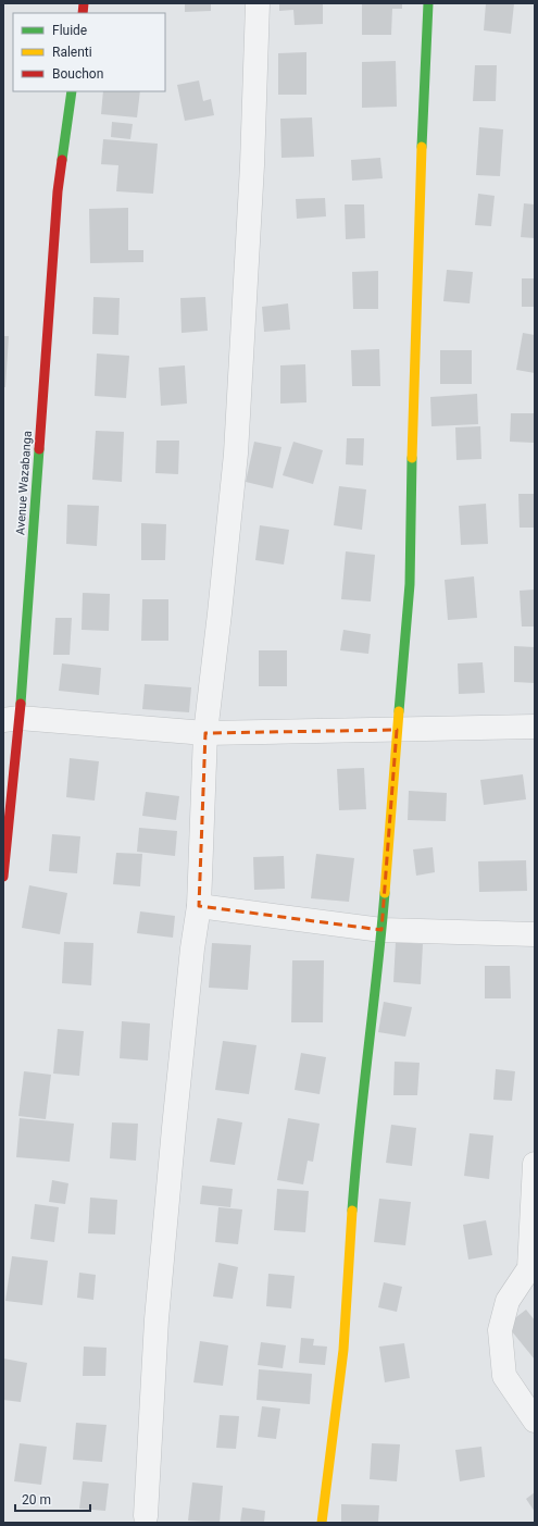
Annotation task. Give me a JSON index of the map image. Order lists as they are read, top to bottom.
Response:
{
  "streets": {
    "street": ["Avenue Wazabanga"]
  },
  "legend": ["Fluide", "Ralenti", "Bouchon"],
  "scale_bar": "20 m"
}
